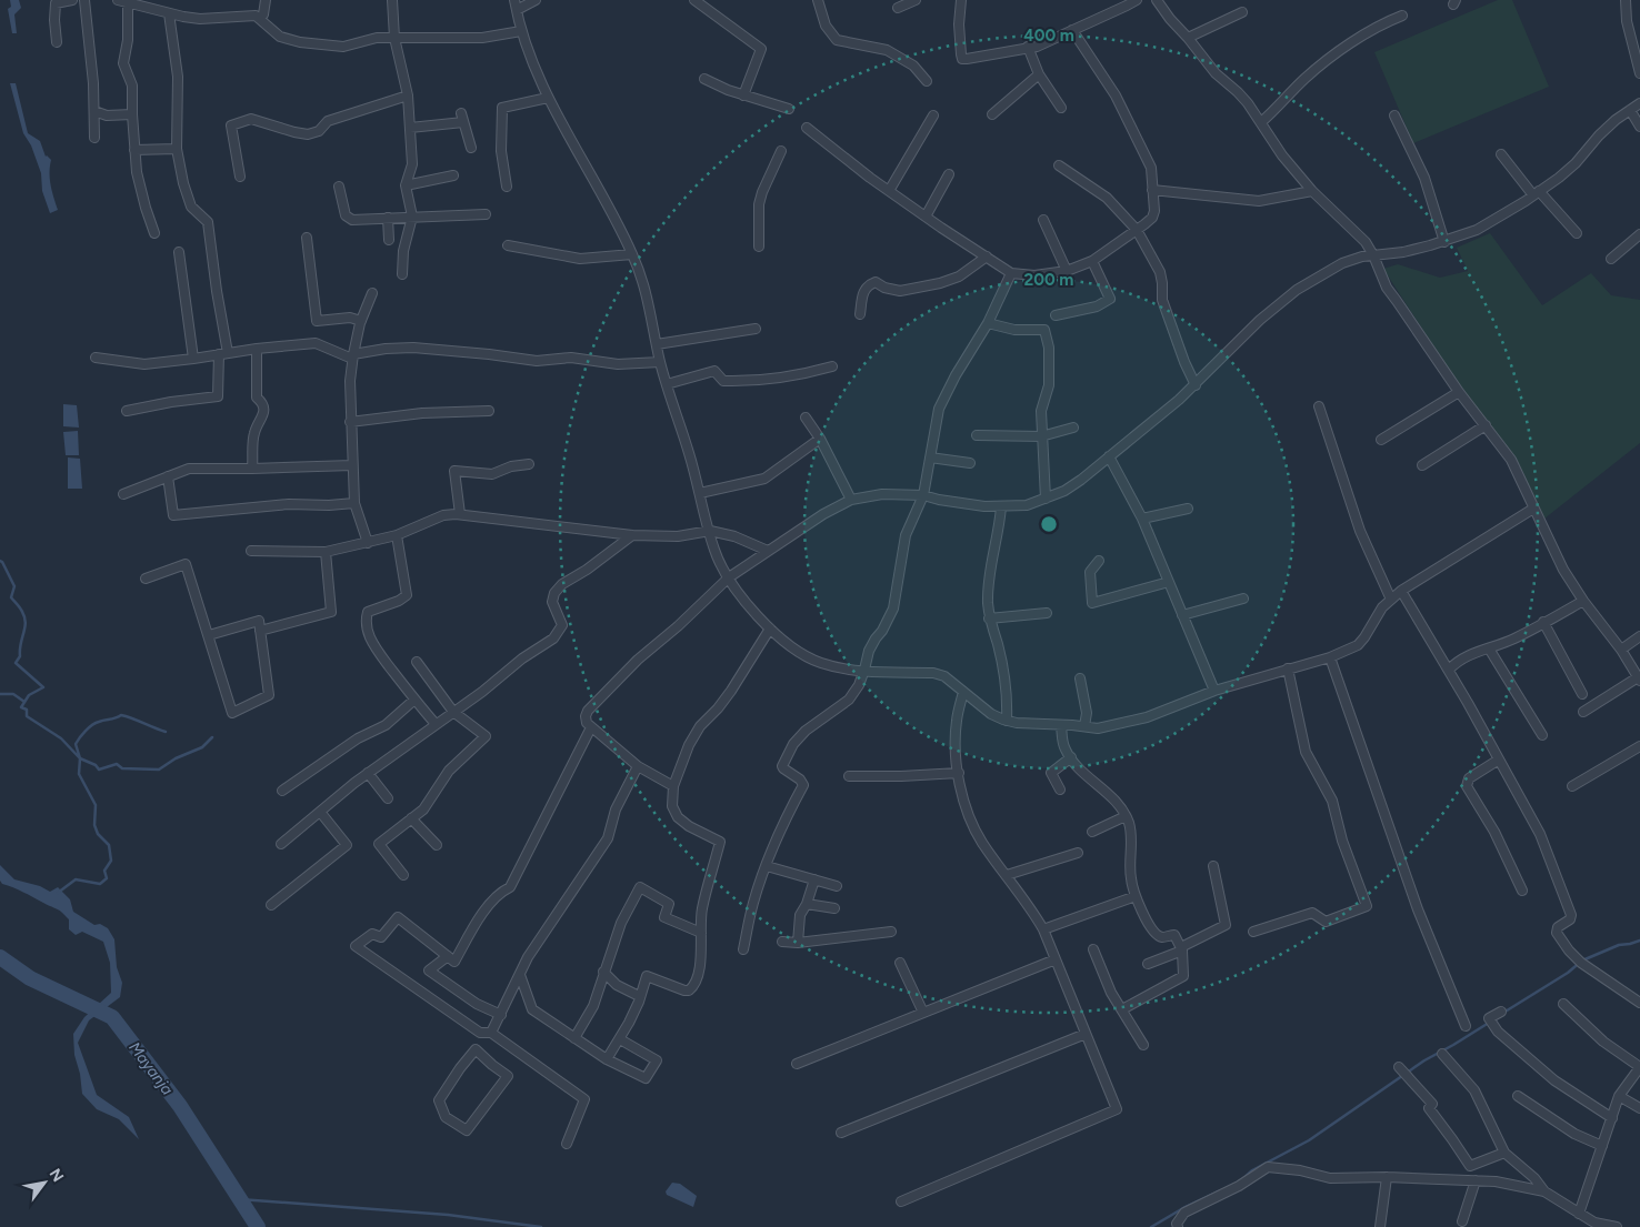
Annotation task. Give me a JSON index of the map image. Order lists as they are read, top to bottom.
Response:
{
  "water": ["Mayanja"],
  "north": "top right",
  "rings": ["400 m", "200 m"]
}
